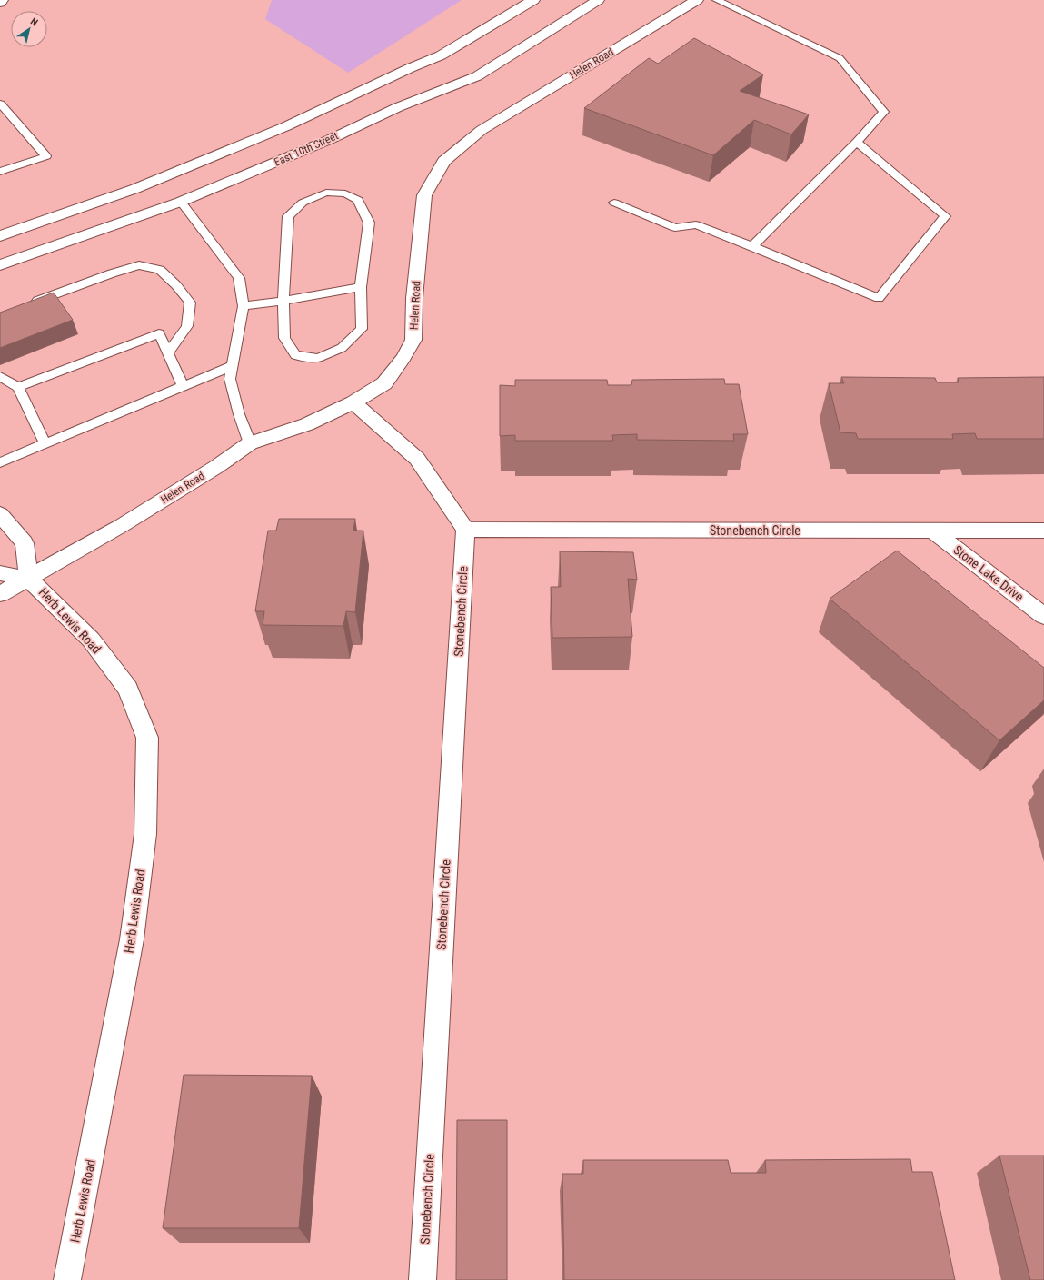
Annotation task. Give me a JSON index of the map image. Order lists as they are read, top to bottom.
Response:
{
  "streets": {
    "street": [
      "Helen Road",
      "East 10th Street",
      "Stonebench Circle",
      "Stone Lake Drive",
      "Herb Lewis Road"
    ]
  },
  "crossings": [
    ["Helen Road", "Herb Lewis Road"],
    ["Stonebench Circle", "Stone Lake Drive"]
  ],
  "north": "top right"
}
